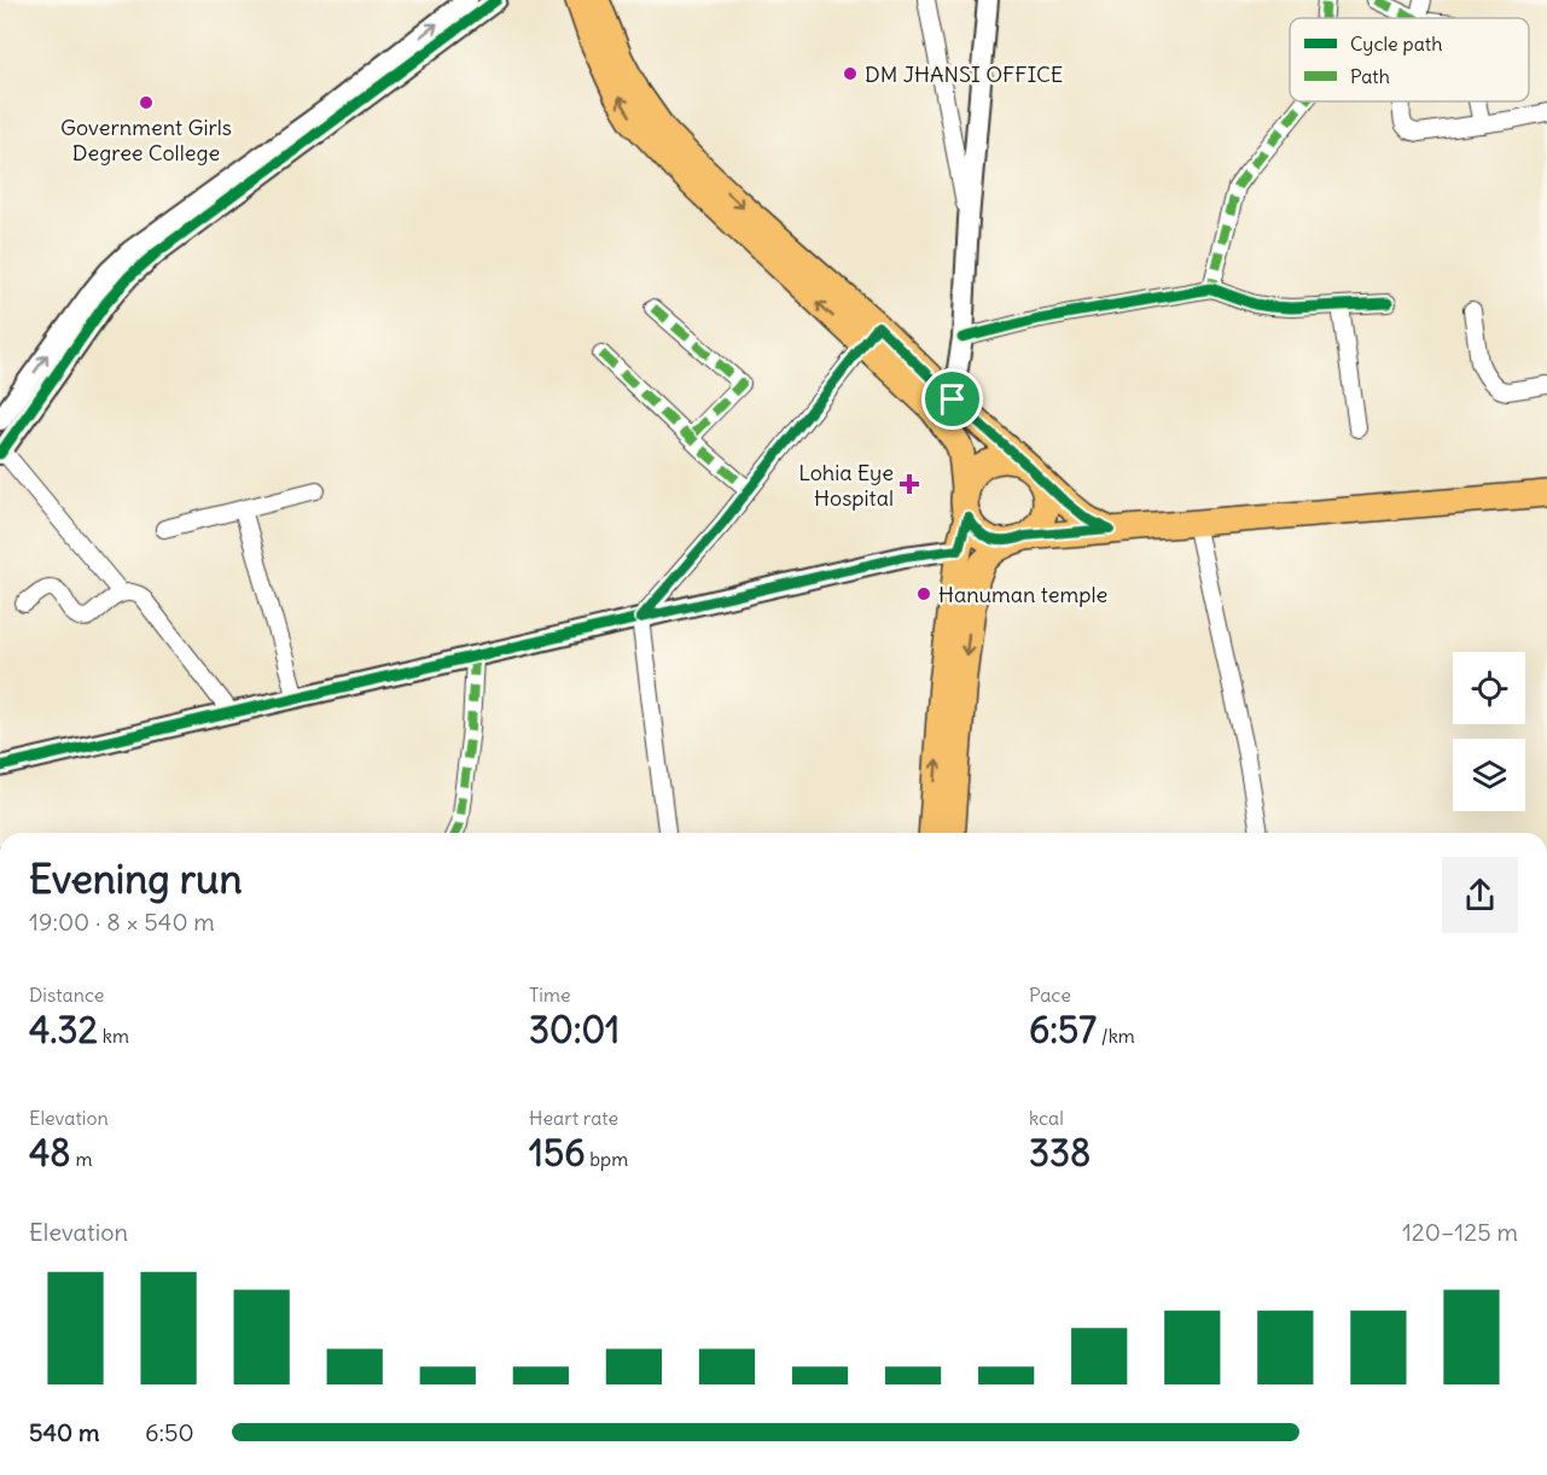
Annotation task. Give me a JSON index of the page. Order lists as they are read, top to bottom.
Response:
{
  "places": {
    "other": ["DM JHANSI OFFICE", "Government Girls Degree College", "Hanuman temple"],
    "health": ["Lohia Eye Hospital"]
  },
  "legend": ["Cycle path", "Path"],
  "page": {
    "heading": ["Evening run", "19:00 · 8 × 540 m"],
    "stats": [
      ["Distance", "4.32 km"],
      ["Time", "30:01"],
      ["Pace", "6:57 /km"],
      ["Elevation", "48 m"],
      ["Heart rate", "156 bpm"],
      ["kcal", "338"]
    ],
    "chart": ["Elevation", "120–125 m"],
    "list": [
      {
        "name": "540 m",
        "note": "6:50"
      }
    ]
  }
}
